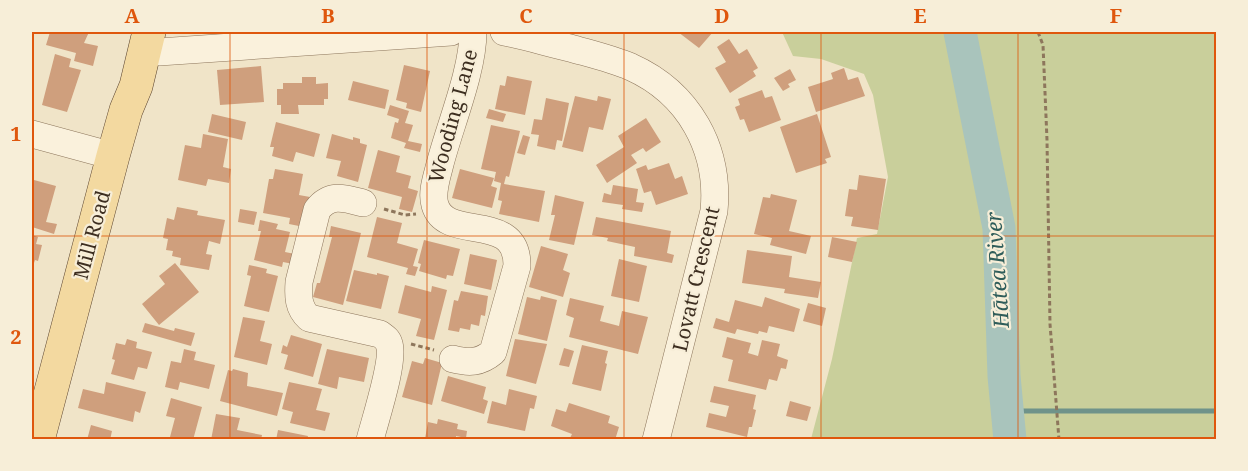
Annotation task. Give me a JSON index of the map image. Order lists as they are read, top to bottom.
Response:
{
  "streets": {
    "main road": ["Mill Road"],
    "street": ["Wooding Lane", "Lovatt Crescent"]
  },
  "water": ["Hātea River"],
  "grid": {
    "columns": [
      "A",
      "B",
      "C",
      "D",
      "E",
      "F"
    ],
    "rows": ["1", "2"]
  }
}
